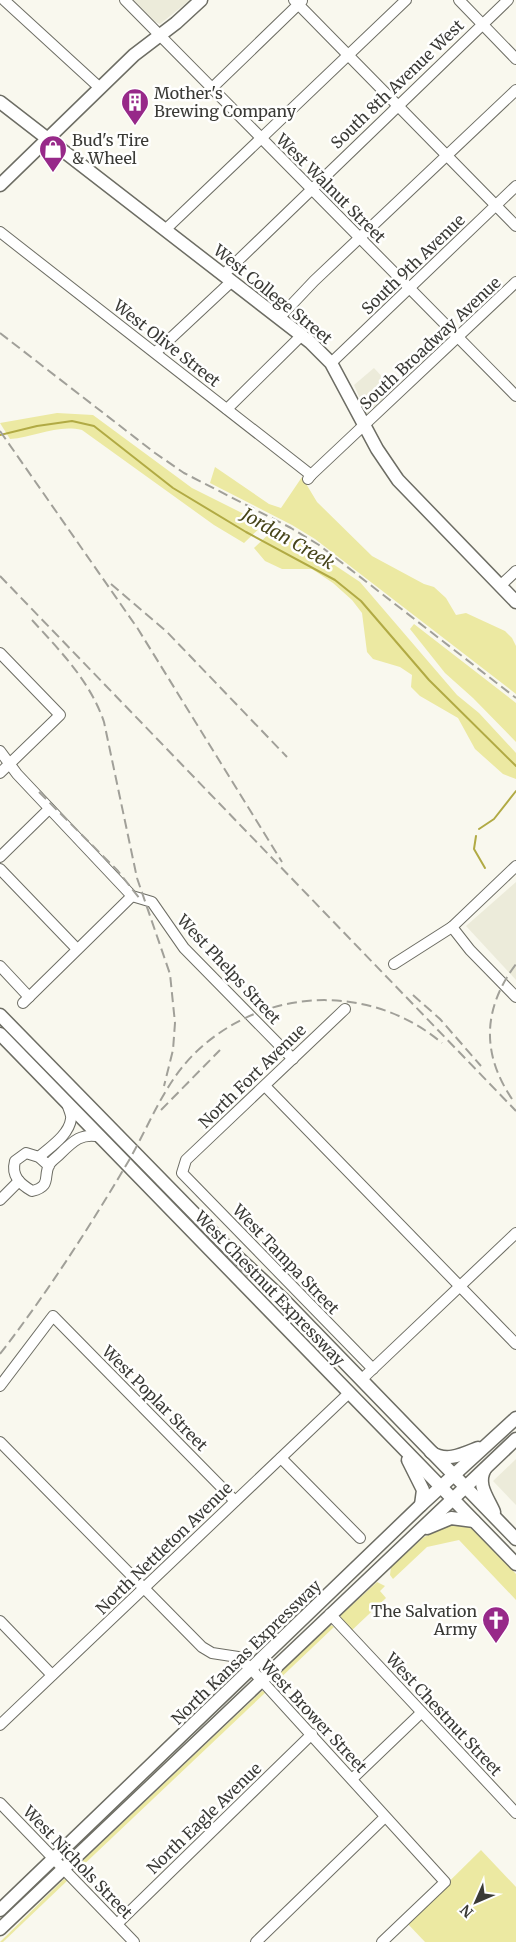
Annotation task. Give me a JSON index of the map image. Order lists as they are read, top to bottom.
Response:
{
  "streets": {
    "main road": ["West College Street", "West Chestnut Expressway", "North Kansas Expressway"],
    "street": [
      "South 8th Avenue West",
      "West Walnut Street",
      "South 9th Avenue",
      "West Olive Street",
      "South Broadway Avenue",
      "West Phelps Street",
      "North Fort Avenue",
      "West Tampa Street",
      "West Poplar Street",
      "North Nettleton Avenue",
      "West Chestnut Street",
      "West Brower Street",
      "North Eagle Avenue",
      "West Nichols Street"
    ]
  },
  "crossings": [
    ["South 8th Avenue West", "West Walnut Street"],
    ["South 8th Avenue West", "West College Street"],
    ["South 8th Avenue West", "West Olive Street"],
    ["West Walnut Street", "South 9th Avenue"],
    ["West Walnut Street", "South Broadway Avenue"],
    ["South 9th Avenue", "West College Street"],
    ["West College Street", "South Broadway Avenue"],
    ["West Olive Street", "South Broadway Avenue"],
    ["West Phelps Street", "North Fort Avenue"],
    ["North Fort Avenue", "West Tampa Street"],
    ["West Chestnut Expressway", "North Nettleton Avenue"],
    ["West Chestnut Expressway", "North Kansas Expressway"],
    ["West Poplar Street", "North Nettleton Avenue"],
    ["North Nettleton Avenue", "West Brower Street"],
    ["North Kansas Expressway", "West Chestnut Street"],
    ["North Kansas Expressway", "West Brower Street"],
    ["North Kansas Expressway", "West Nichols Street"],
    ["West Brower Street", "North Eagle Avenue"],
    ["North Eagle Avenue", "West Nichols Street"]
  ],
  "water": ["Jordan Creek"],
  "places": {
    "building": ["Mother's Brewing Company"],
    "shop": ["Bud's Tire & Wheel"],
    "church": ["The Salvation Army"]
  },
  "north": "bottom left"
}
